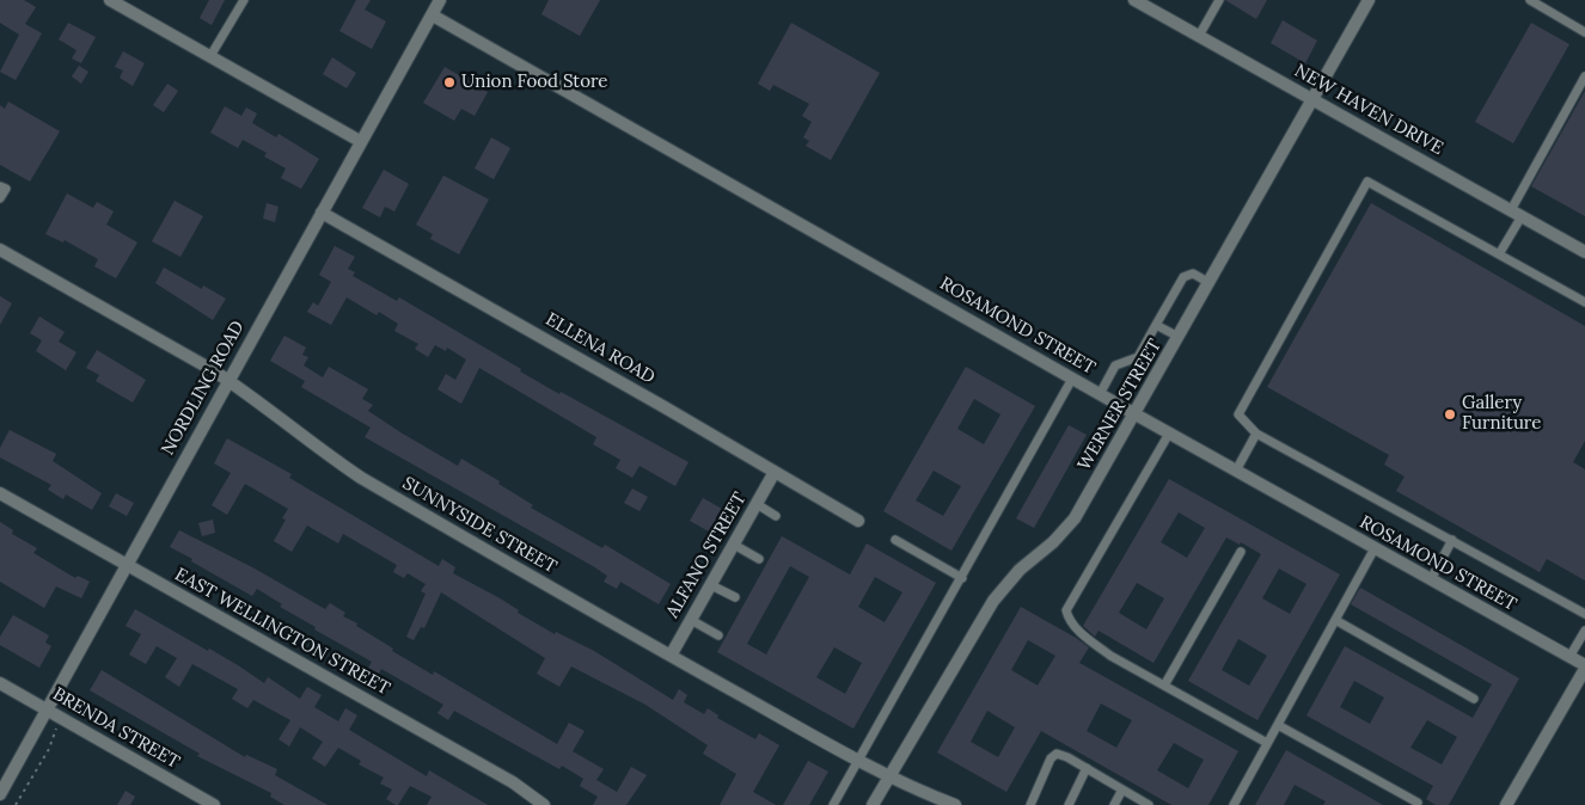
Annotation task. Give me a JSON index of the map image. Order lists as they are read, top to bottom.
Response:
{
  "streets": {
    "street": [
      "NEW HAVEN DRIVE",
      "ROSAMOND STREET",
      "ELLENA ROAD",
      "NORDLING ROAD",
      "WERNER STREET",
      "SUNNYSIDE STREET",
      "ALFANO STREET",
      "EAST WELLINGTON STREET",
      "BRENDA STREET"
    ]
  },
  "crossings": [
    ["NEW HAVEN DRIVE", "WERNER STREET"],
    ["ROSAMOND STREET", "NORDLING ROAD"],
    ["ROSAMOND STREET", "WERNER STREET"],
    ["ELLENA ROAD", "NORDLING ROAD"],
    ["ELLENA ROAD", "ALFANO STREET"],
    ["NORDLING ROAD", "SUNNYSIDE STREET"],
    ["NORDLING ROAD", "EAST WELLINGTON STREET"],
    ["NORDLING ROAD", "BRENDA STREET"],
    ["WERNER STREET", "SUNNYSIDE STREET"],
    ["SUNNYSIDE STREET", "ALFANO STREET"]
  ],
  "places": ["Union Food Store", "Gallery Furniture"]
}
